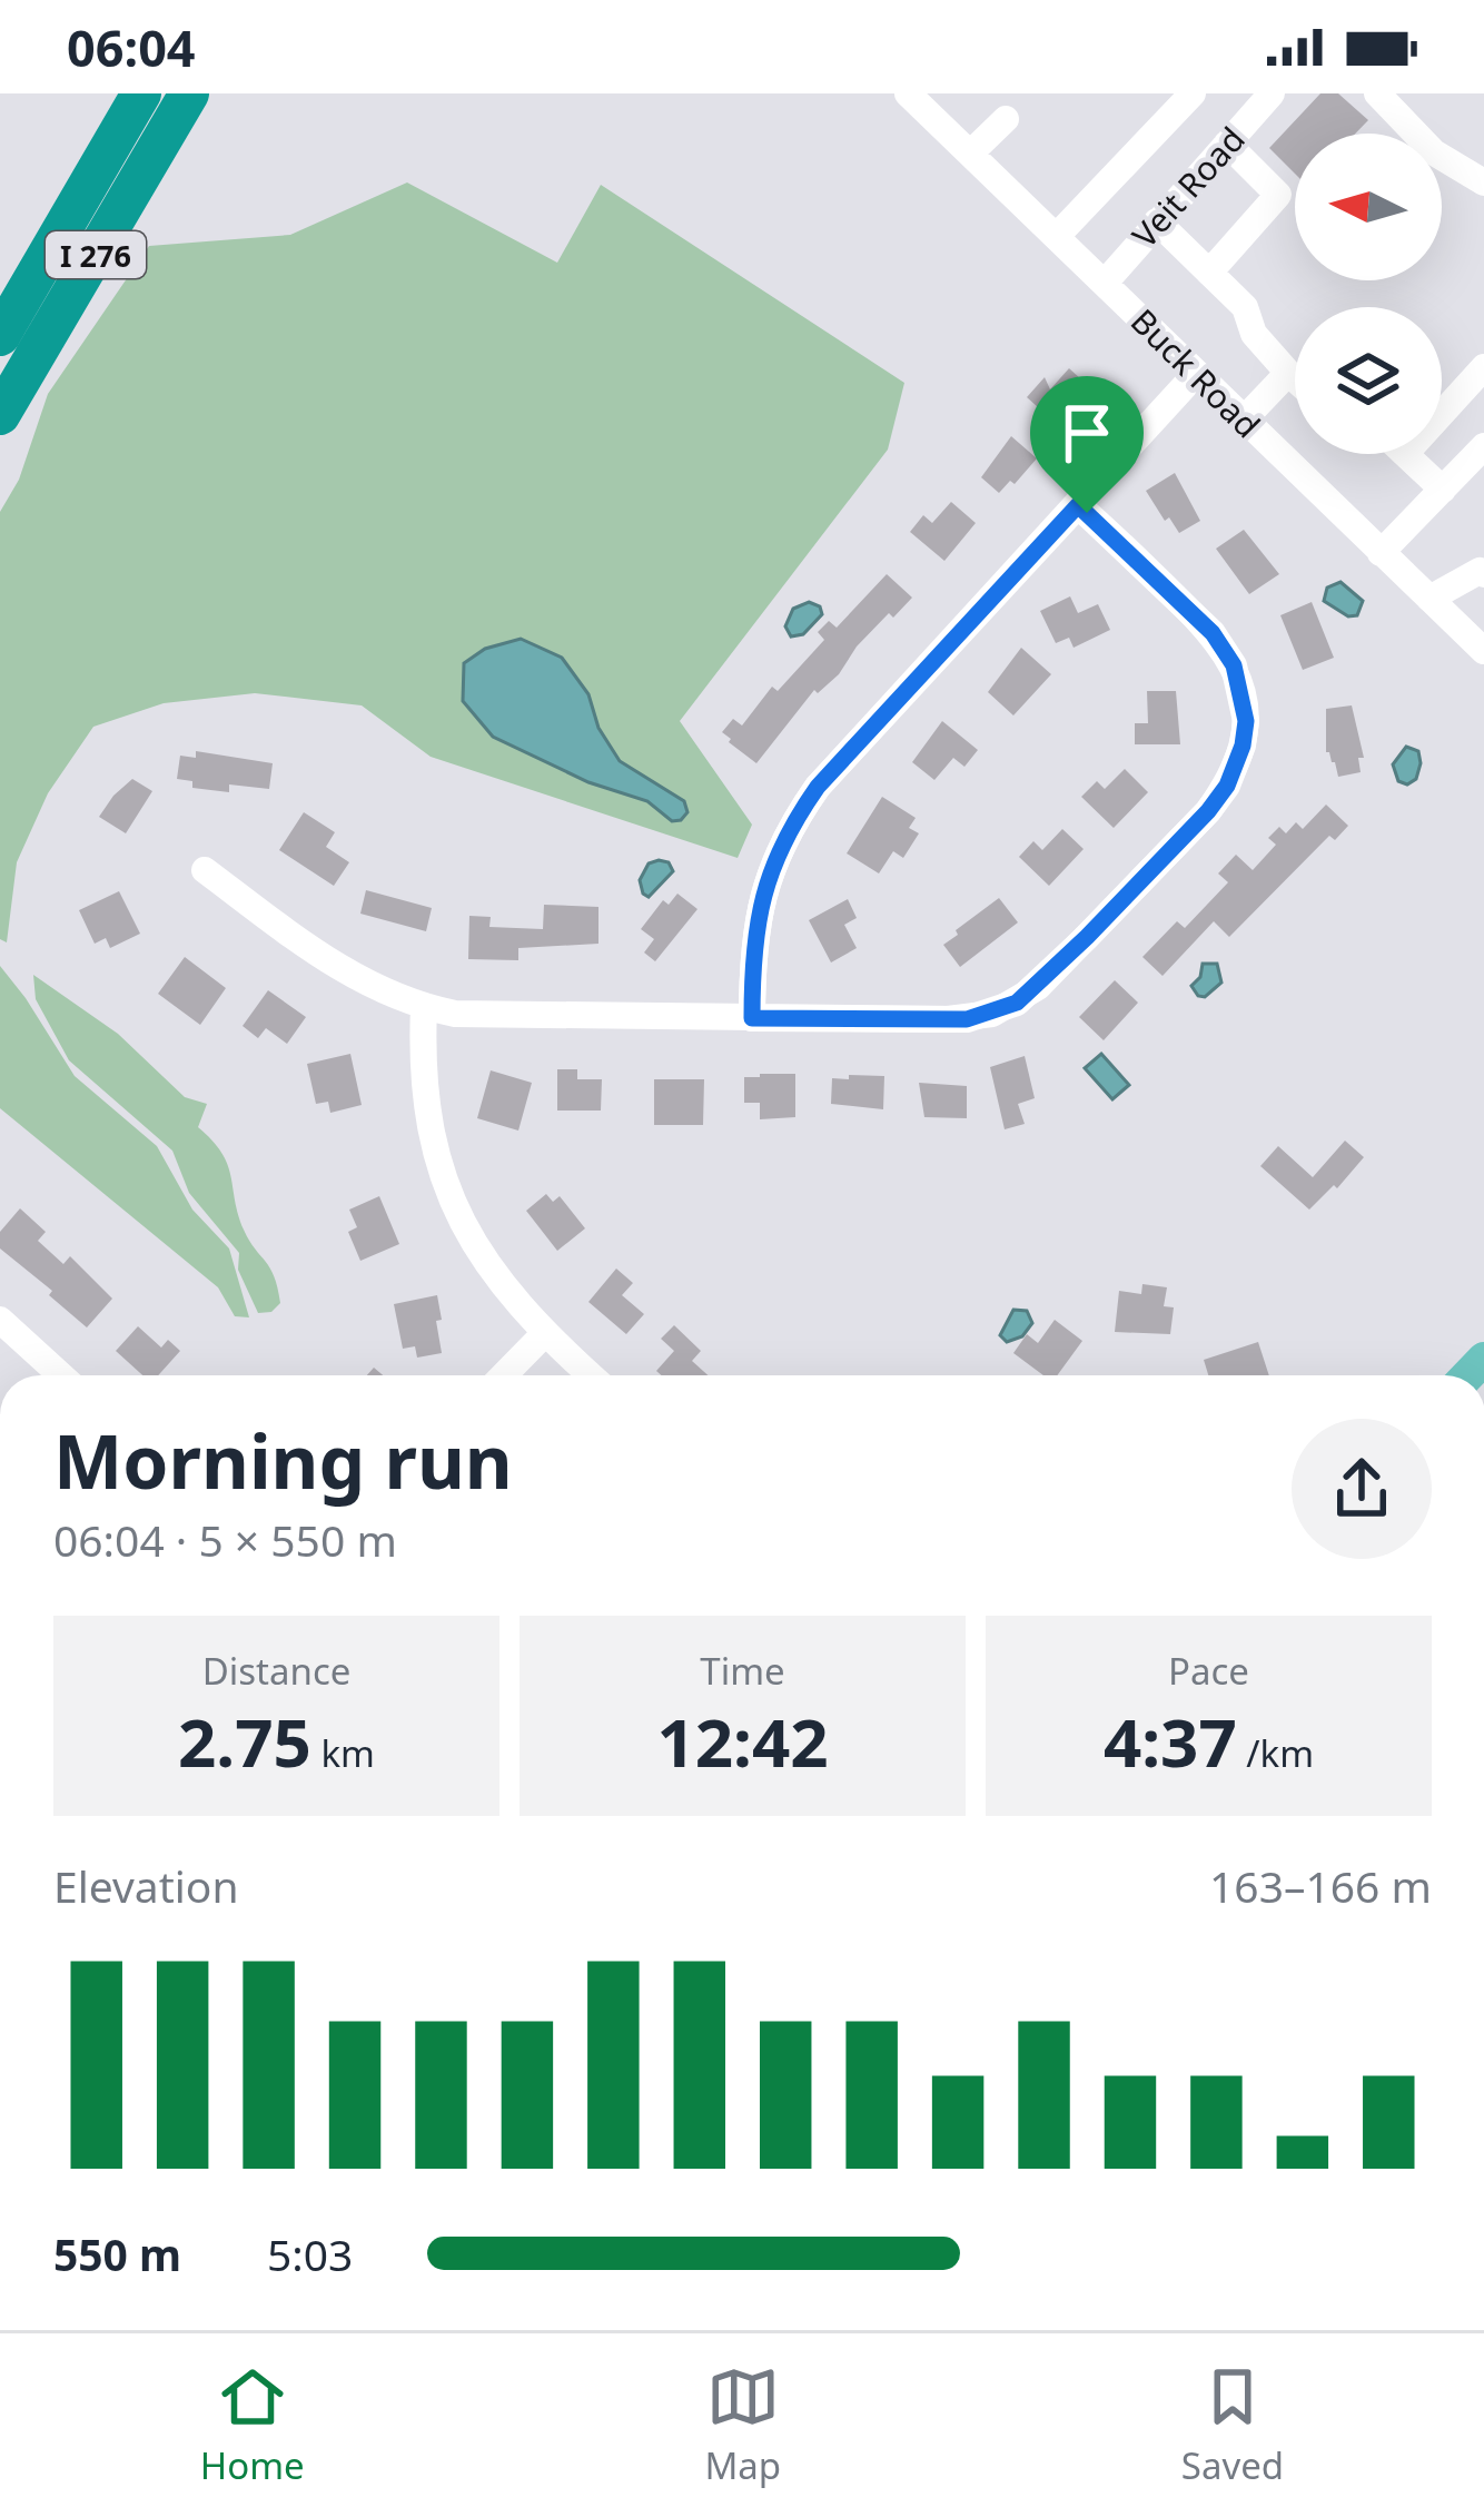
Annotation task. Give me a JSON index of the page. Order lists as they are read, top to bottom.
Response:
{
  "streets": {
    "highway": ["I 276"],
    "street": ["Veit Road", "Buck Road"]
  },
  "crossings": [
    ["Veit Road", "Buck Road"]
  ],
  "north": "left",
  "page": {
    "status": "06:04",
    "heading": ["Morning run", "06:04 · 5 × 550 m"],
    "stats": [
      ["Distance", "2.75 km"],
      ["Time", "12:42"],
      ["Pace", "4:37 /km"]
    ],
    "chart": ["Elevation", "163–166 m"],
    "list": [
      {
        "name": "550 m",
        "note": "5:03"
      }
    ],
    "tabs": ["Home", "Map", "Saved"]
  }
}
